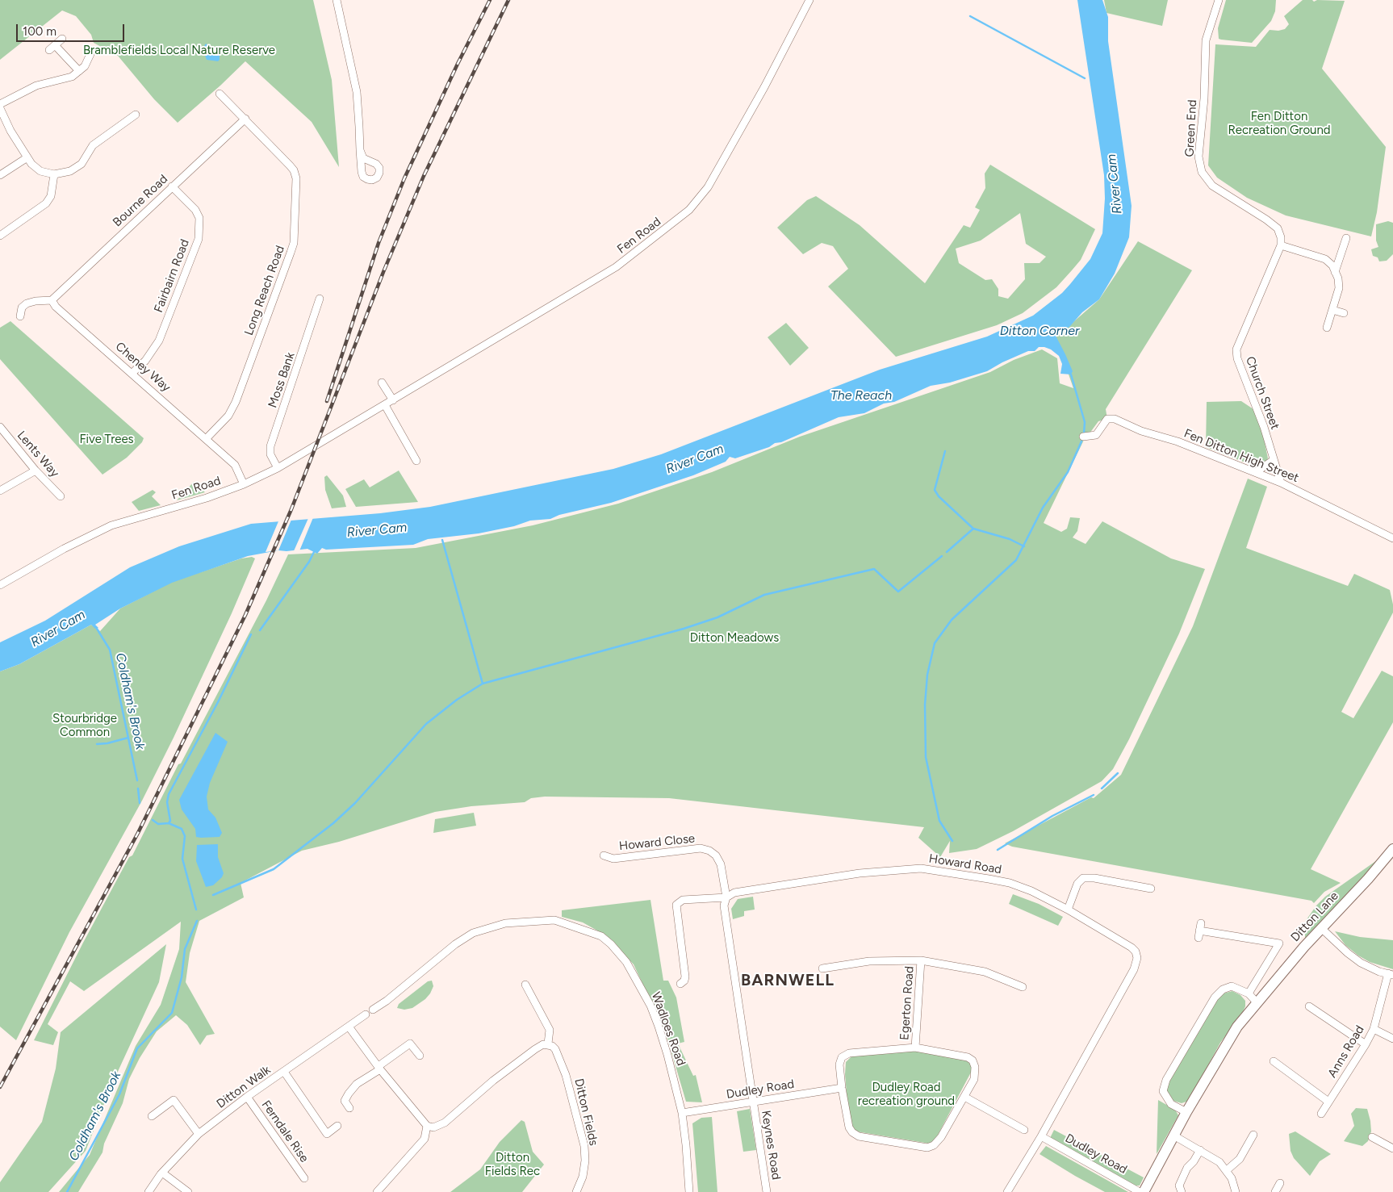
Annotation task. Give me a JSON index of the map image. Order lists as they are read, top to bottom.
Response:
{
  "streets": {
    "main road": ["Ditton Lane"],
    "street": [
      "Green End",
      "Bourne Road",
      "Fen Road",
      "Fairbairn Road",
      "Long Reach Road",
      "Cheney Way",
      "Moss Bank",
      "Church Street",
      "Lents Way",
      "Fen Ditton High Street",
      "Howard Close",
      "Howard Road",
      "Egerton Road",
      "Wadloes Road",
      "Anns Road",
      "Ditton Walk",
      "Dudley Road",
      "Ditton Fields",
      "Ferndale Rise",
      "Keynes Road"
    ]
  },
  "crossings": [
    ["Green End", "Church Street"],
    ["Bourne Road", "Fairbairn Road"],
    ["Bourne Road", "Long Reach Road"],
    ["Bourne Road", "Cheney Way"],
    ["Fen Road", "Cheney Way"],
    ["Fen Road", "Moss Bank"],
    ["Fairbairn Road", "Cheney Way"],
    ["Long Reach Road", "Cheney Way"],
    ["Church Street", "Fen Ditton High Street"],
    ["Howard Close", "Howard Road"],
    ["Howard Road", "Dudley Road"],
    ["Wadloes Road", "Dudley Road"],
    ["Ditton Walk", "Ferndale Rise"],
    ["Dudley Road", "Keynes Road"]
  ],
  "districts": ["BARNWELL"],
  "water": [
    "River Cam",
    "Ditton Corner",
    "The Reach",
    "Coldham's Brook"
  ],
  "parks": [
    "Bramblefields Local Nature Reserve",
    "Fen Ditton Recreation Ground",
    "Five Trees",
    "Ditton Meadows",
    "Stourbridge Common",
    "Dudley Road recreation ground",
    "Ditton Fields Rec"
  ],
  "scale_bar": "100 m"
}
